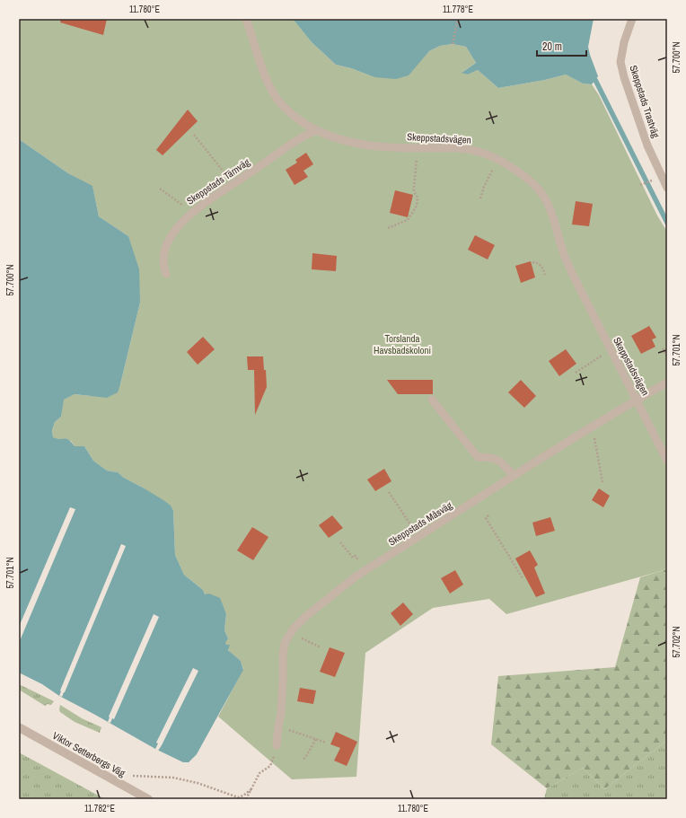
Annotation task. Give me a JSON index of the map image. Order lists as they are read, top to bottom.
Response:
{
  "streets": {
    "street": ["Viktor Setterbergs Väg"],
    "lane": [
      "Skeppstads Trastväg",
      "Skeppstadsvägen",
      "Skeppstads Tärnväg",
      "Skeppstads Måsväg"
    ]
  },
  "crossings": [
    ["Skeppstadsvägen", "Skeppstads Tärnväg"],
    ["Skeppstadsvägen", "Skeppstads Måsväg"]
  ],
  "parks": ["Torslanda Havsbadskoloni"],
  "scale_bar": "20 m",
  "coordinates": [
    "11.780°E",
    "11.778°E",
    "57.700°N",
    "57.701°N",
    "57.702°N",
    "11.782°E"
  ]
}
